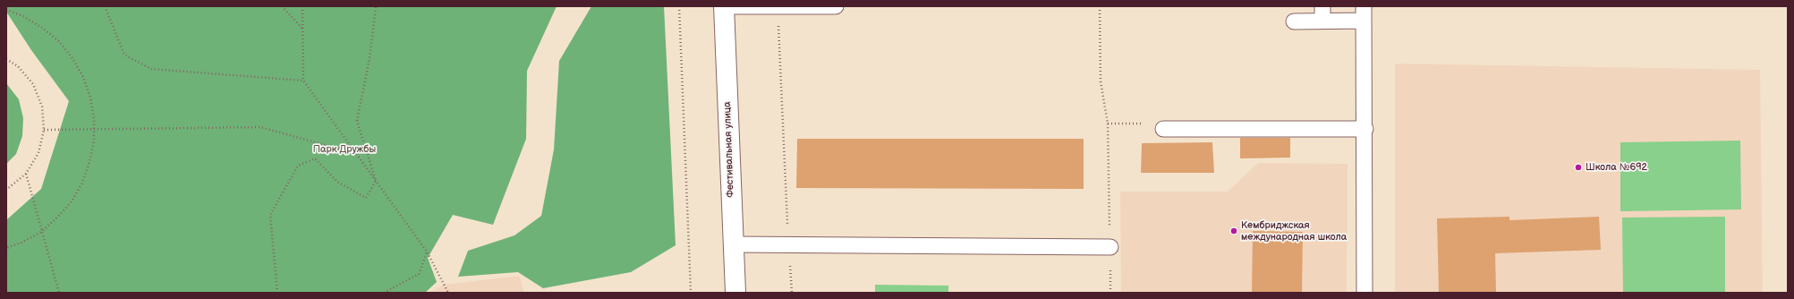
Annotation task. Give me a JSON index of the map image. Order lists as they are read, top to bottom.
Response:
{
  "streets": {
    "street": ["Фестивальная улица"]
  },
  "parks": ["Парк Дружбы"],
  "places": ["Школа №692", "Кембриджская международная школа"]
}
